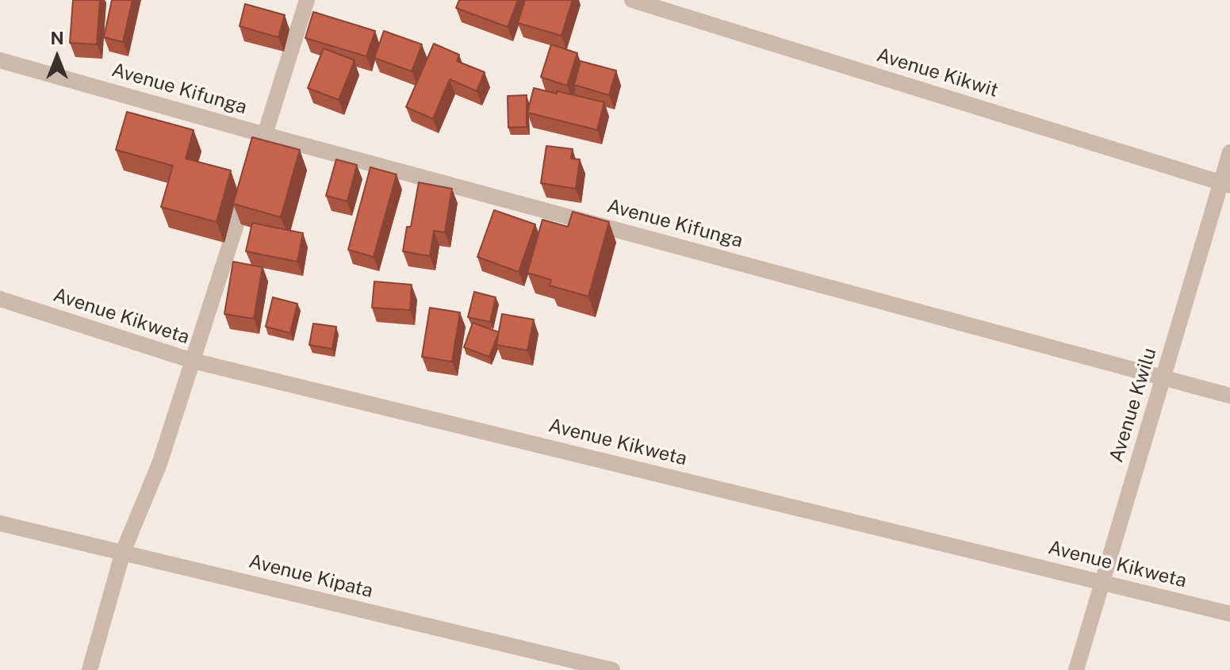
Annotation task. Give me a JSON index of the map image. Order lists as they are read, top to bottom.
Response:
{
  "streets": {
    "street": [
      "Avenue Kikwit",
      "Avenue Kifunga",
      "Avenue Kikweta",
      "Avenue Kwilu",
      "Avenue Kipata"
    ]
  },
  "crossings": [
    ["Avenue Kikwit", "Avenue Kwilu"],
    ["Avenue Kifunga", "Avenue Kwilu"],
    ["Avenue Kikweta", "Avenue Kwilu"]
  ],
  "north": "top"
}
